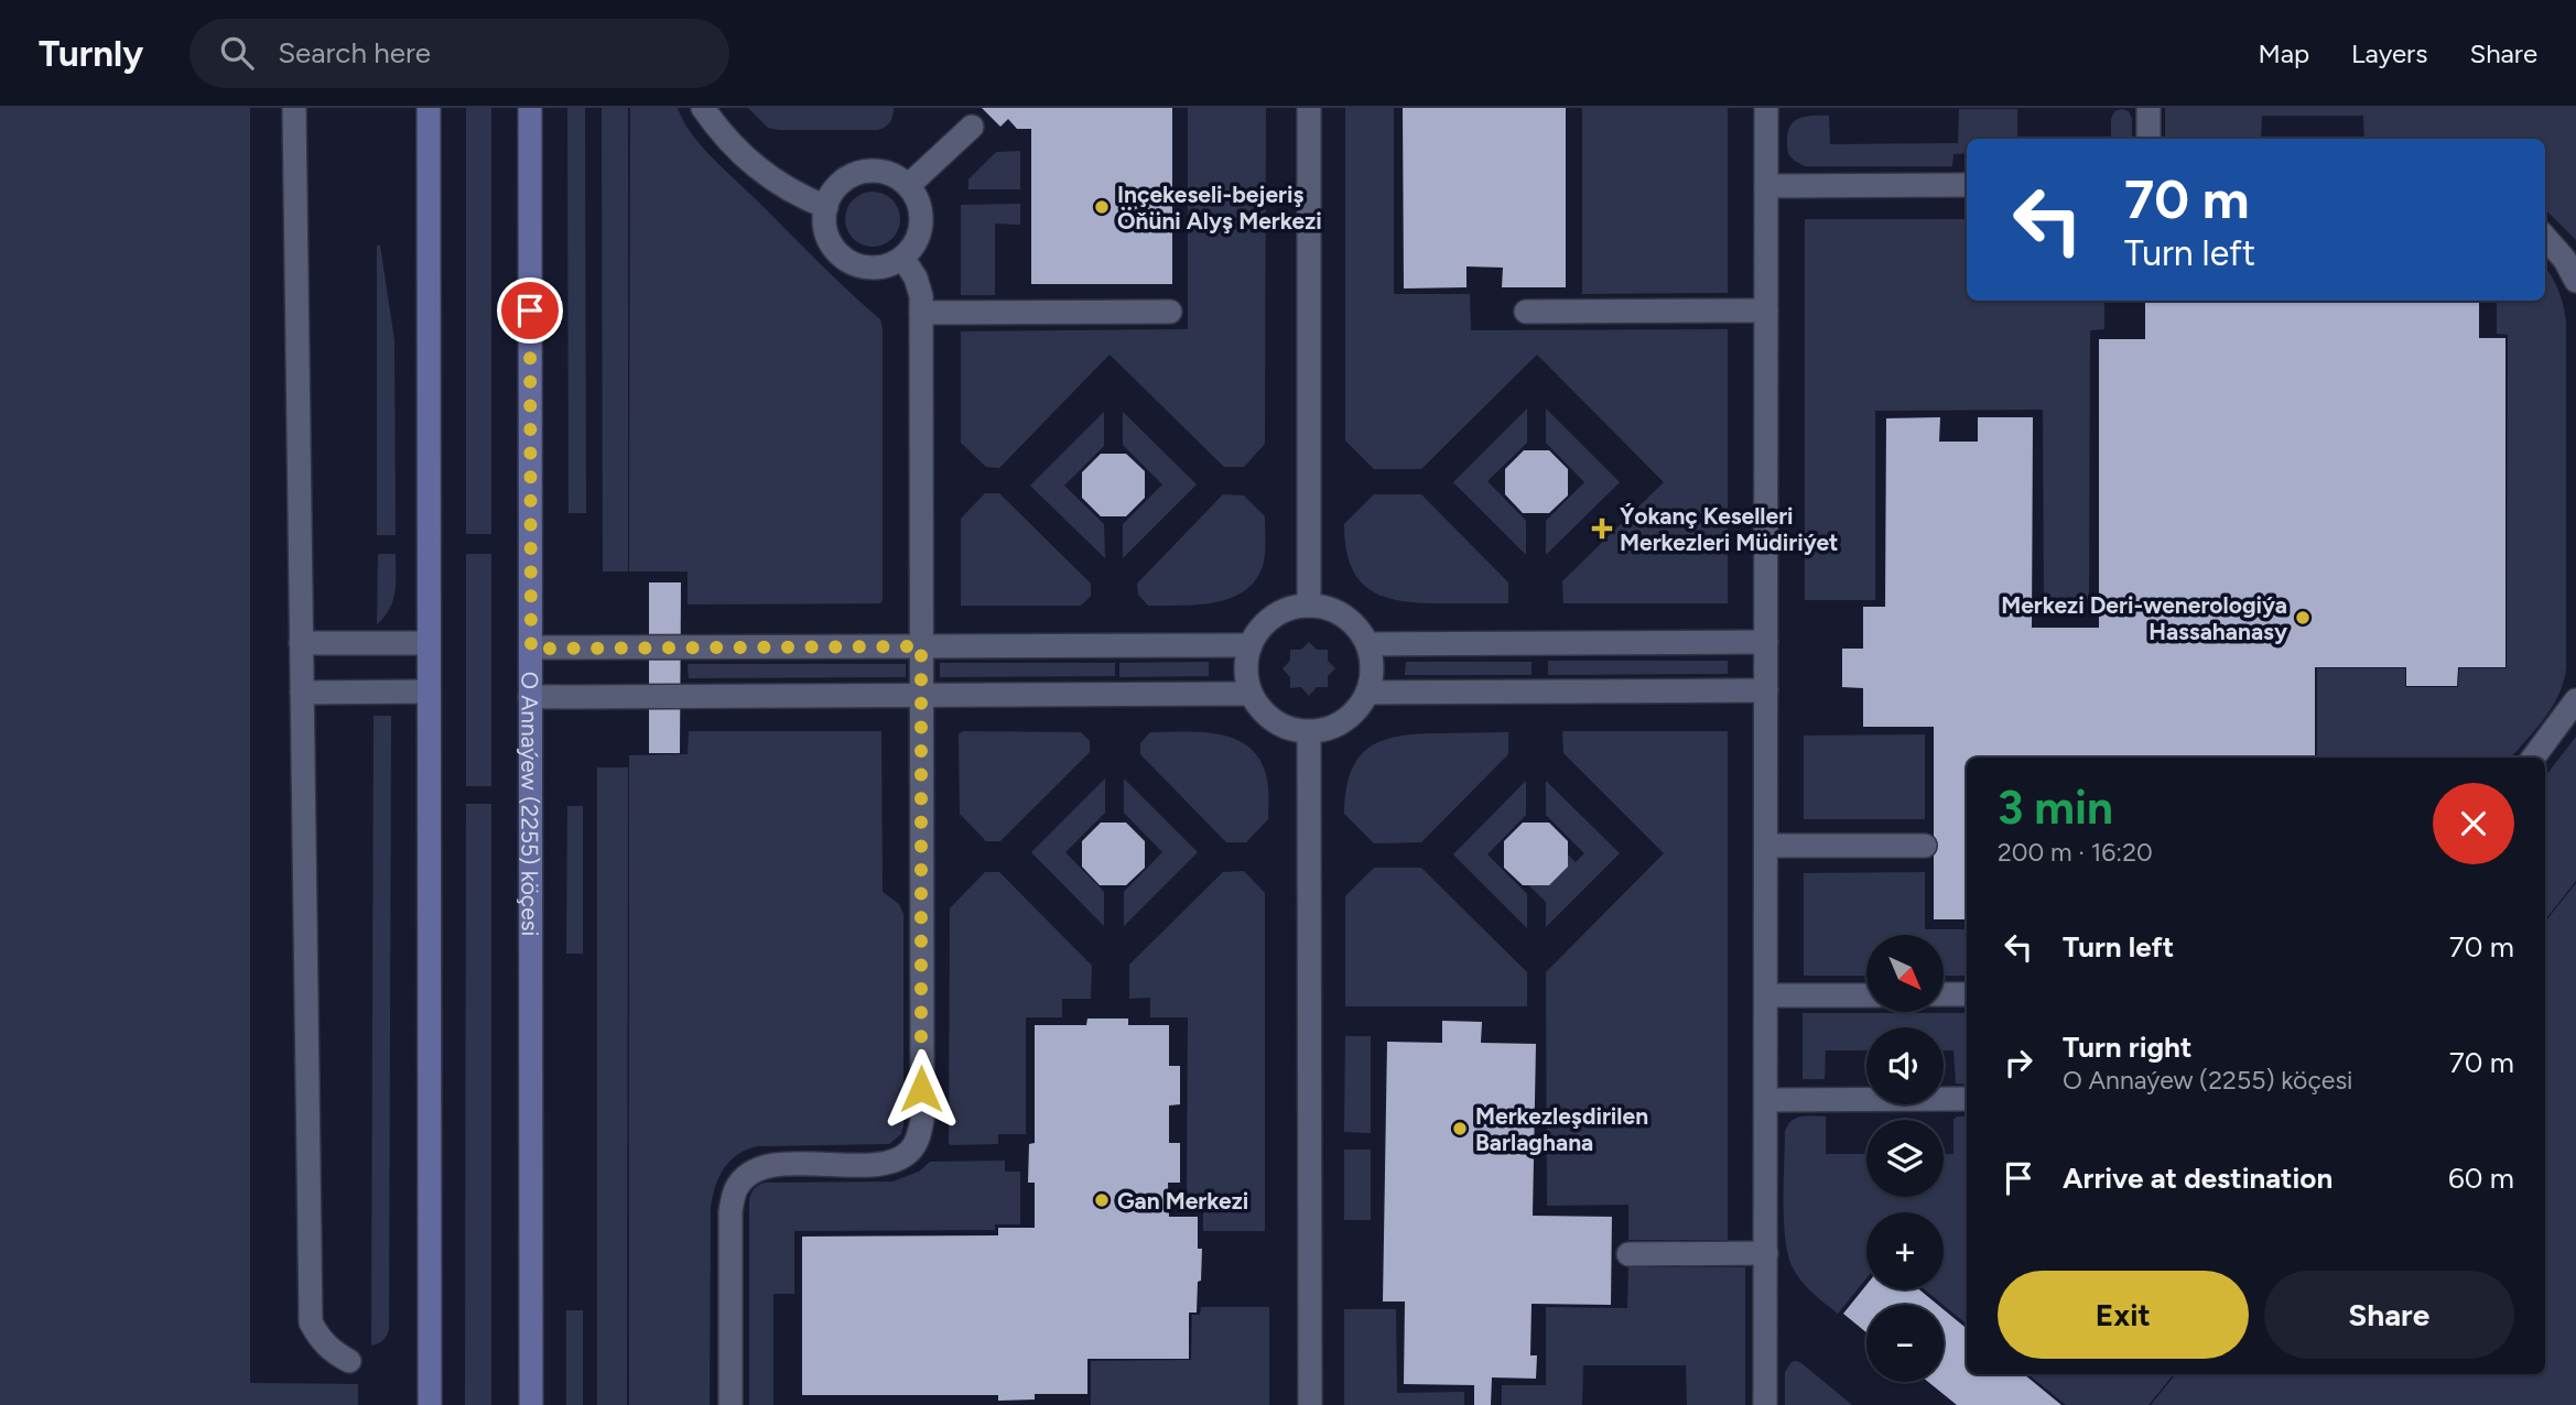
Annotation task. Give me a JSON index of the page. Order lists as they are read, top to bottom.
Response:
{
  "streets": {
    "main road": ["O Annaýew (2255) köçesi"]
  },
  "places": {
    "other": [
      "Inçekeseli-bejeriş Öňüni Alyş Merkezi",
      "Merkezi Deri-wenerologiýa Hassahanasy",
      "Merkezleşdirilen Barlaghana",
      "Gan Merkezi"
    ],
    "health": ["Ýokanç Keselleri Merkezleri Müdiriýet"]
  },
  "north": "bottom right",
  "page": {
    "header": "Turnly",
    "search": "Search here",
    "nav": ["Map", "Layers", "Share"],
    "turn": ["70 m", "Turn left"],
    "heading": ["3 min", "200 m · 16:20"],
    "list": [
      {
        "name": "Turn left",
        "value": "70 m"
      },
      {
        "name": "Turn right",
        "note": "O Annaýew (2255) köçesi",
        "value": "70 m"
      },
      {
        "name": "Arrive at destination",
        "value": "60 m"
      }
    ],
    "map_buttons": ["+", "−"],
    "buttons": ["Exit", "Share"]
  }
}
